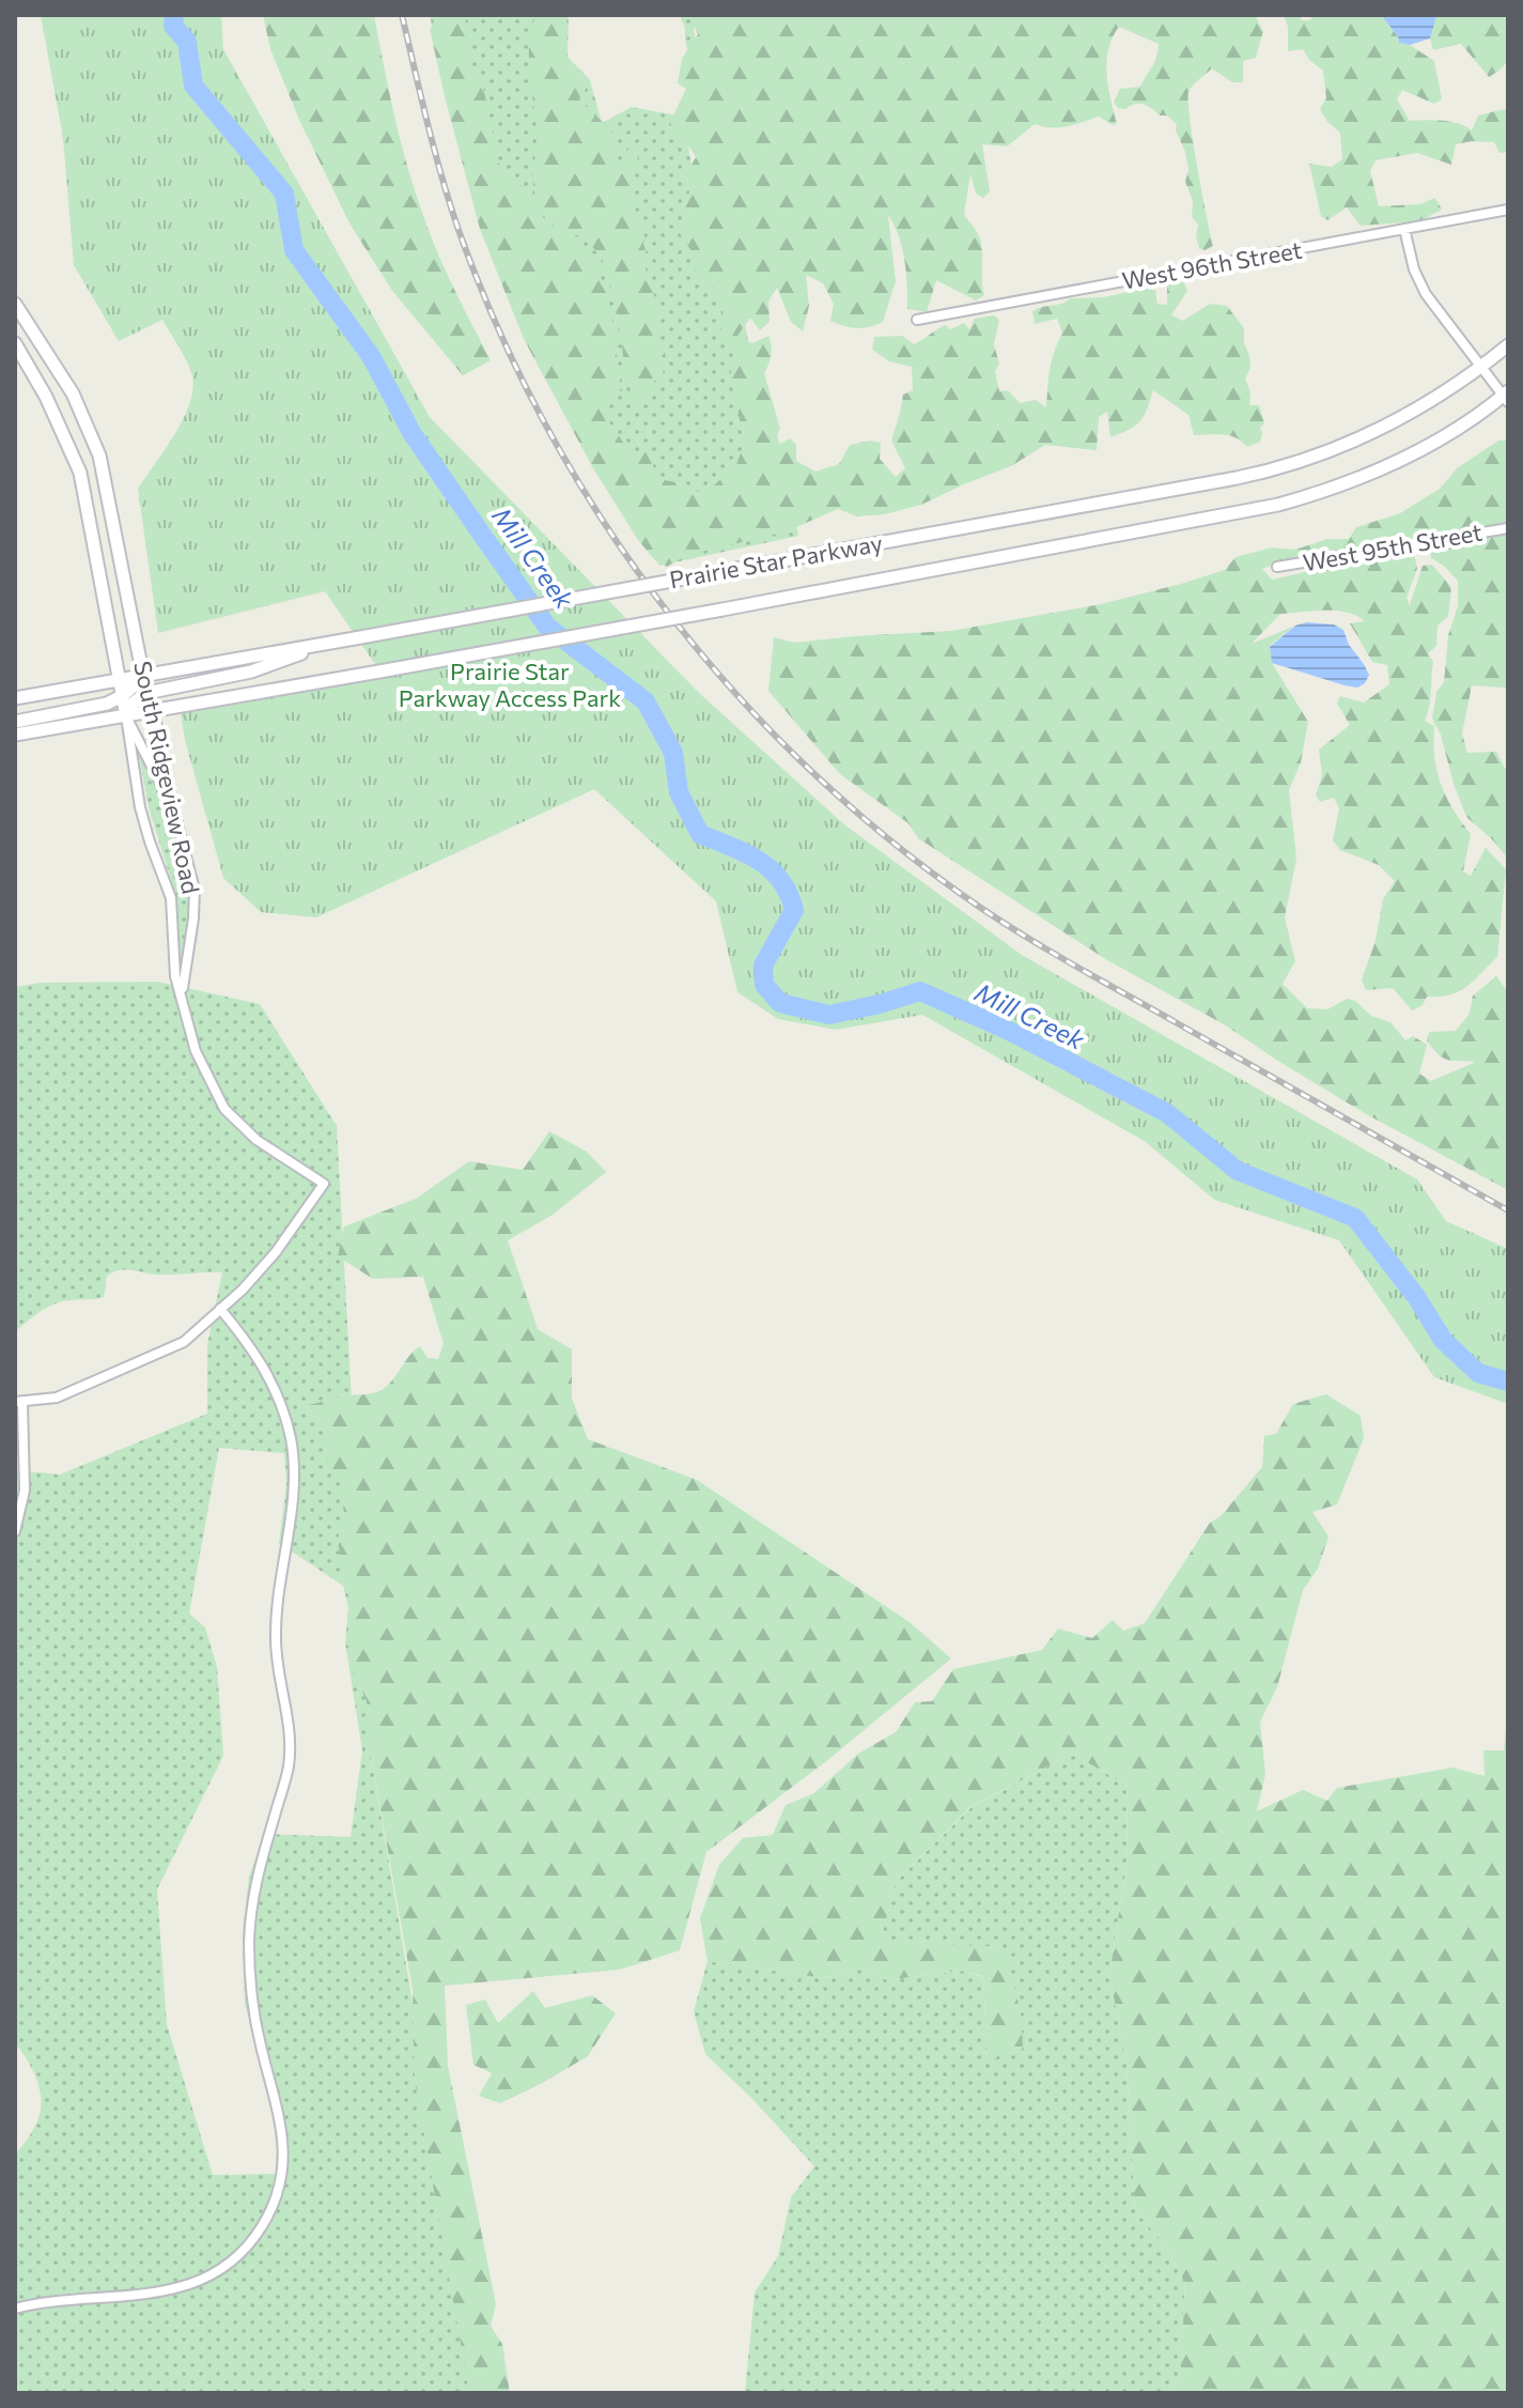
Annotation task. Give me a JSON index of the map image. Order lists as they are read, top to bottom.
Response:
{
  "streets": {
    "main road": ["Prairie Star Parkway", "South Ridgeview Road"],
    "street": ["West 96th Street", "West 95th Street"]
  },
  "crossings": [
    ["Prairie Star Parkway", "South Ridgeview Road"]
  ],
  "water": ["Mill Creek"],
  "parks": ["Prairie Star Parkway Access Park"]
}
